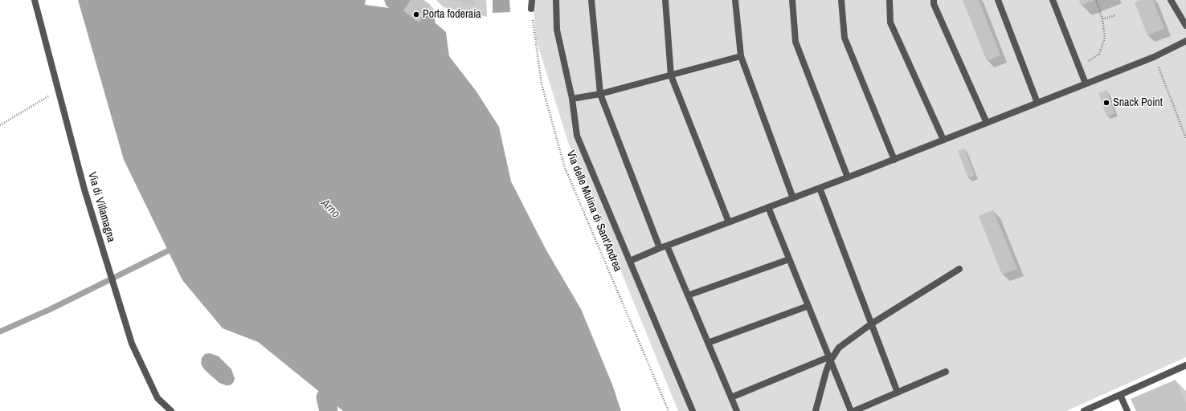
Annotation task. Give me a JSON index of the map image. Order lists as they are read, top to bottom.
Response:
{
  "streets": {
    "street": ["Via di Villamagna"],
    "path": ["Via delle Mulina di Sant'Andrea"]
  },
  "water": ["Arno"],
  "places": ["Porta foderaia", "Snack Point"]
}
